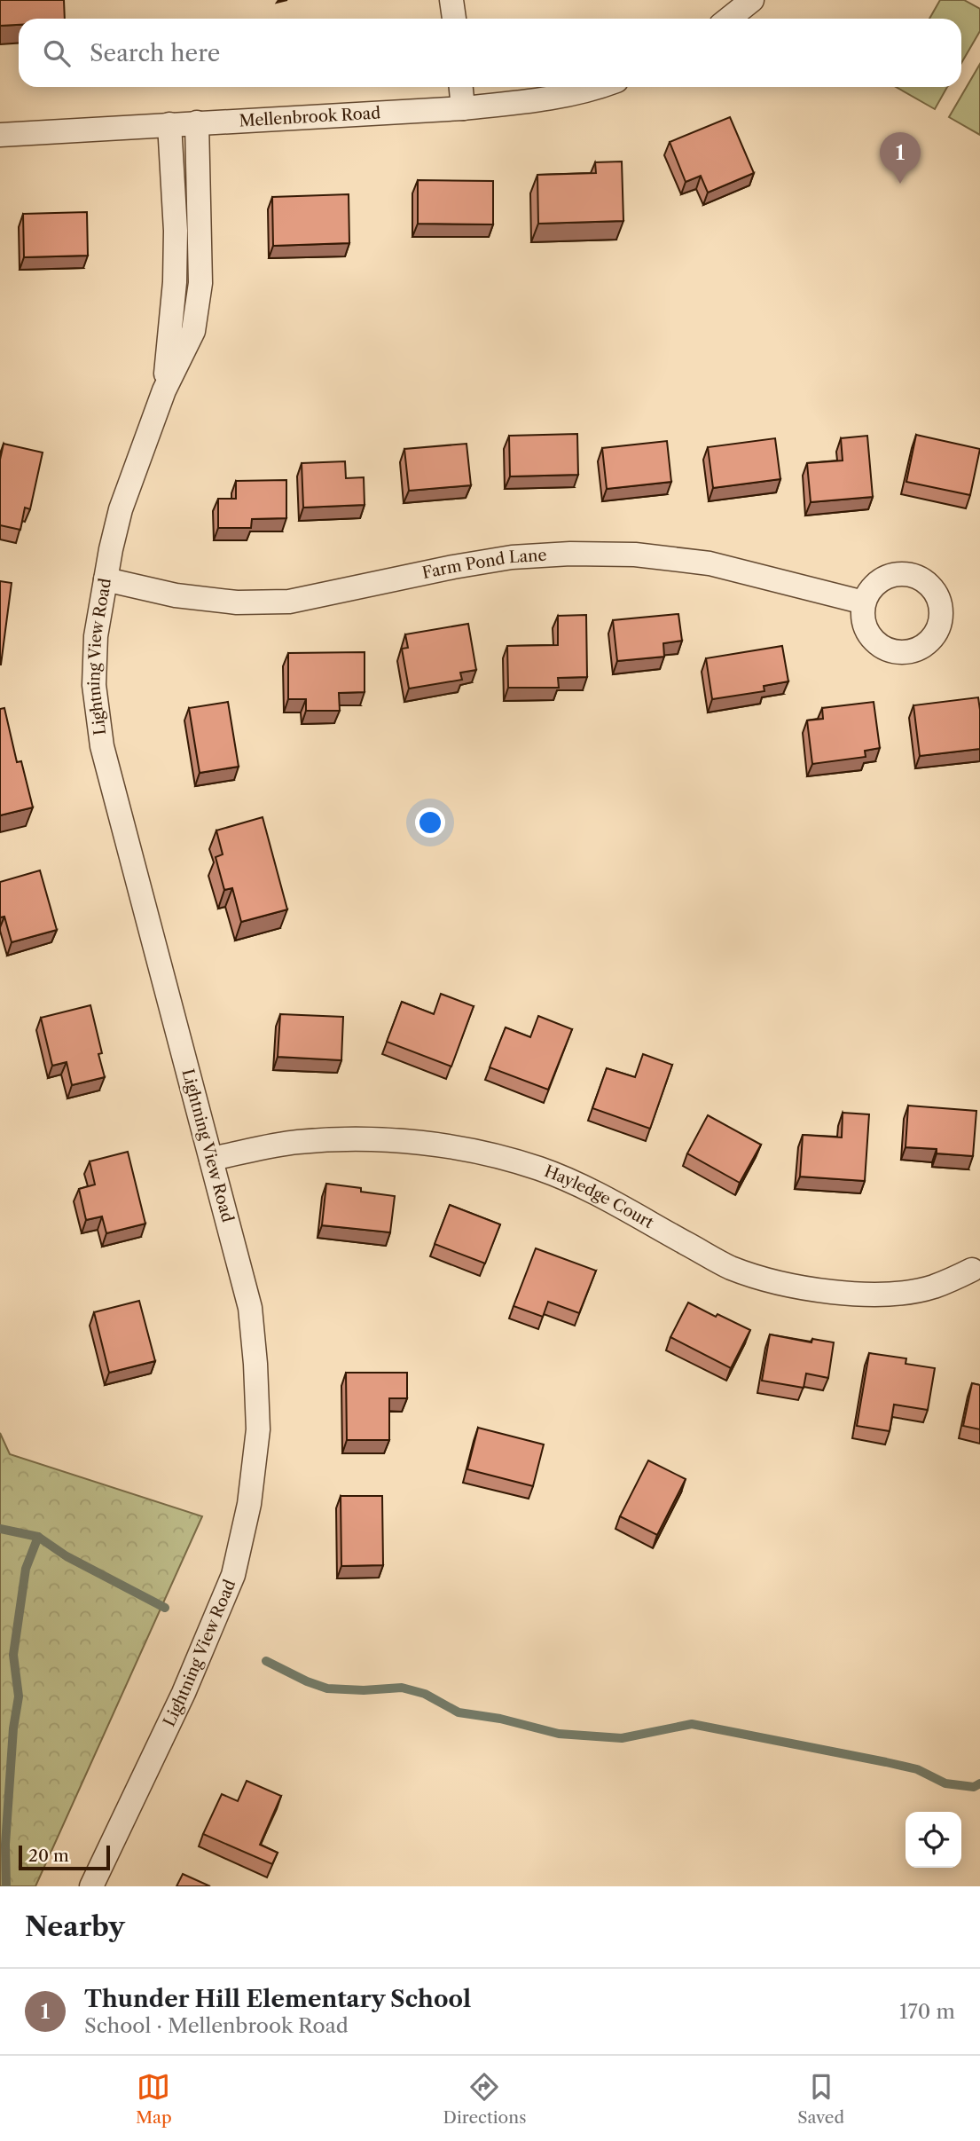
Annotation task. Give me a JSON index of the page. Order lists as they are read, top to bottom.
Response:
{
  "streets": {
    "street": [
      "Mellenbrook Road",
      "Farm Pond Lane",
      "Lightning View Road",
      "Hayledge Court"
    ]
  },
  "crossings": [
    ["Mellenbrook Road", "Lightning View Road"],
    ["Farm Pond Lane", "Lightning View Road"],
    ["Lightning View Road", "Hayledge Court"]
  ],
  "scale_bar": "20 m",
  "page": {
    "search": "Search here",
    "pins": "1",
    "scale": "20 m",
    "heading": "Nearby",
    "list": [
      {
        "mark": "1",
        "name": "Thunder Hill Elementary School",
        "note": "School · Mellenbrook Road",
        "value": "170 m"
      }
    ],
    "nav": ["Map", "Directions", "Saved"]
  }
}
